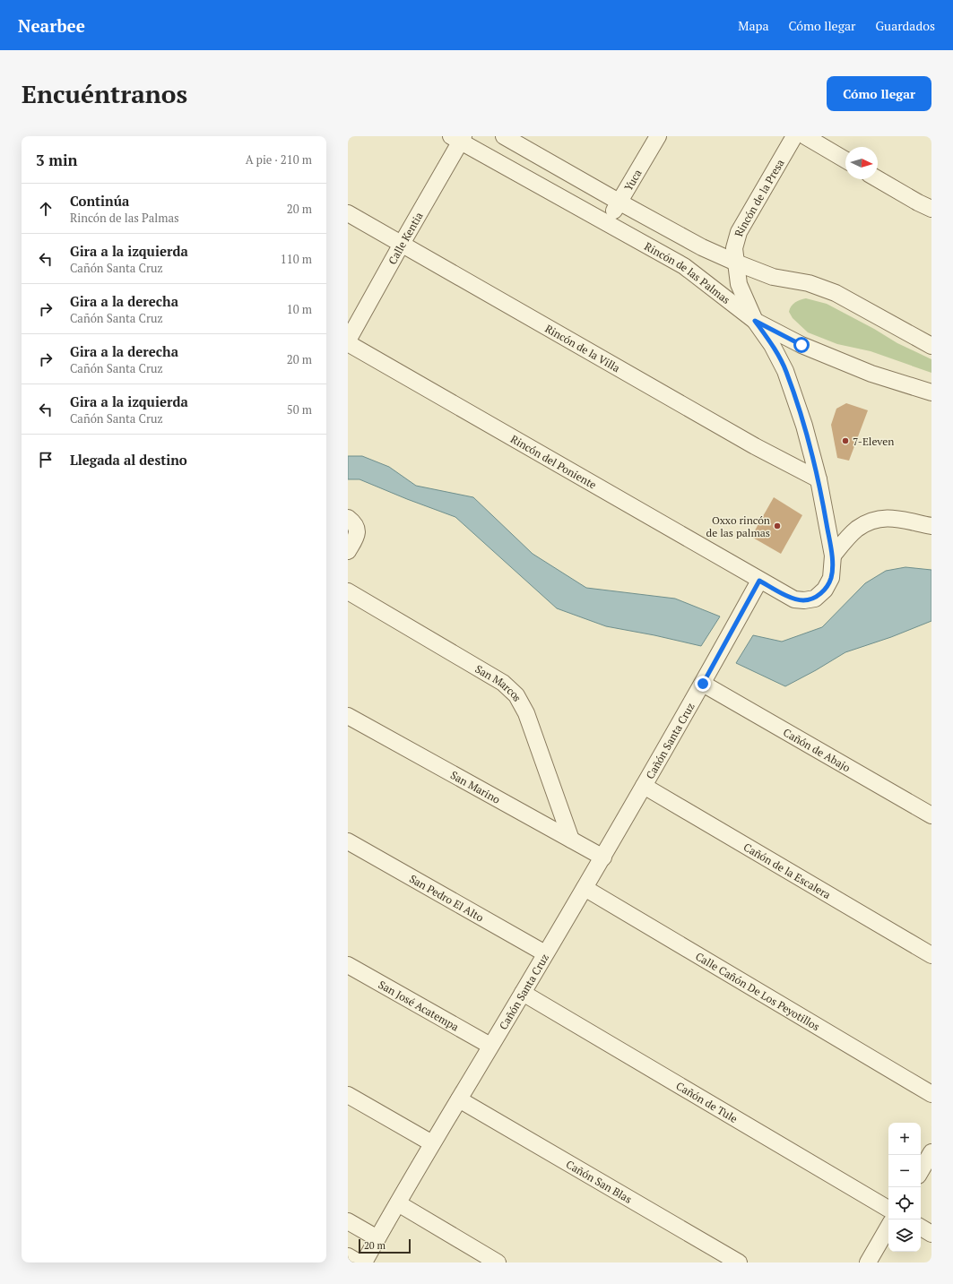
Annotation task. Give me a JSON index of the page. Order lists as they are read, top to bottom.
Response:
{
  "streets": {
    "street": [
      "Yuca",
      "Rincón de la Presa",
      "Calle Kentia",
      "Rincón de las Palmas",
      "Rincón de la Villa",
      "Rincón del Poniente",
      "San Marcos",
      "Cañón Santa Cruz",
      "Cañón de Abajo",
      "San Marino",
      "Cañón de la Escalera",
      "San Pedro El Alto",
      "Calle Cañón De Los Peyotillos",
      "San José Acatempa",
      "Cañón de Tule",
      "Cañón San Blas"
    ]
  },
  "crossings": [
    ["Yuca", "Rincón de las Palmas"],
    ["Calle Kentia", "Rincón de las Palmas"],
    ["Calle Kentia", "Rincón de la Villa"],
    ["Rincón del Poniente", "Cañón Santa Cruz"],
    ["San Marcos", "San Marino"],
    ["Cañón Santa Cruz", "Cañón de Abajo"],
    ["Cañón Santa Cruz", "San Marino"],
    ["Cañón Santa Cruz", "Cañón de la Escalera"],
    ["Cañón Santa Cruz", "San Pedro El Alto"],
    ["Cañón Santa Cruz", "Calle Cañón De Los Peyotillos"],
    ["Cañón Santa Cruz", "San José Acatempa"],
    ["Cañón Santa Cruz", "Cañón de Tule"],
    ["Cañón Santa Cruz", "Cañón San Blas"]
  ],
  "places": ["7-Eleven", "Oxxo rincón de las palmas"],
  "scale_bar": "20 m",
  "north": "right",
  "page": {
    "header": "Nearbee",
    "nav": ["Mapa", "Cómo llegar", "Guardados"],
    "buttons": "Cómo llegar",
    "title": "Encuéntranos",
    "heading": ["3 min", "A pie · 210 m"],
    "list": [
      ["Continúa", "Rincón de las Palmas", "20 m"],
      ["Gira a la izquierda", "Cañón Santa Cruz", "110 m"],
      ["Gira a la derecha", "Cañón Santa Cruz", "10 m"],
      ["Gira a la derecha", "Cañón Santa Cruz", "20 m"],
      ["Gira a la izquierda", "Cañón Santa Cruz", "50 m"],
      "Llegada al destino"
    ],
    "map_buttons": ["+", "−"],
    "scale": "20 m"
  }
}
